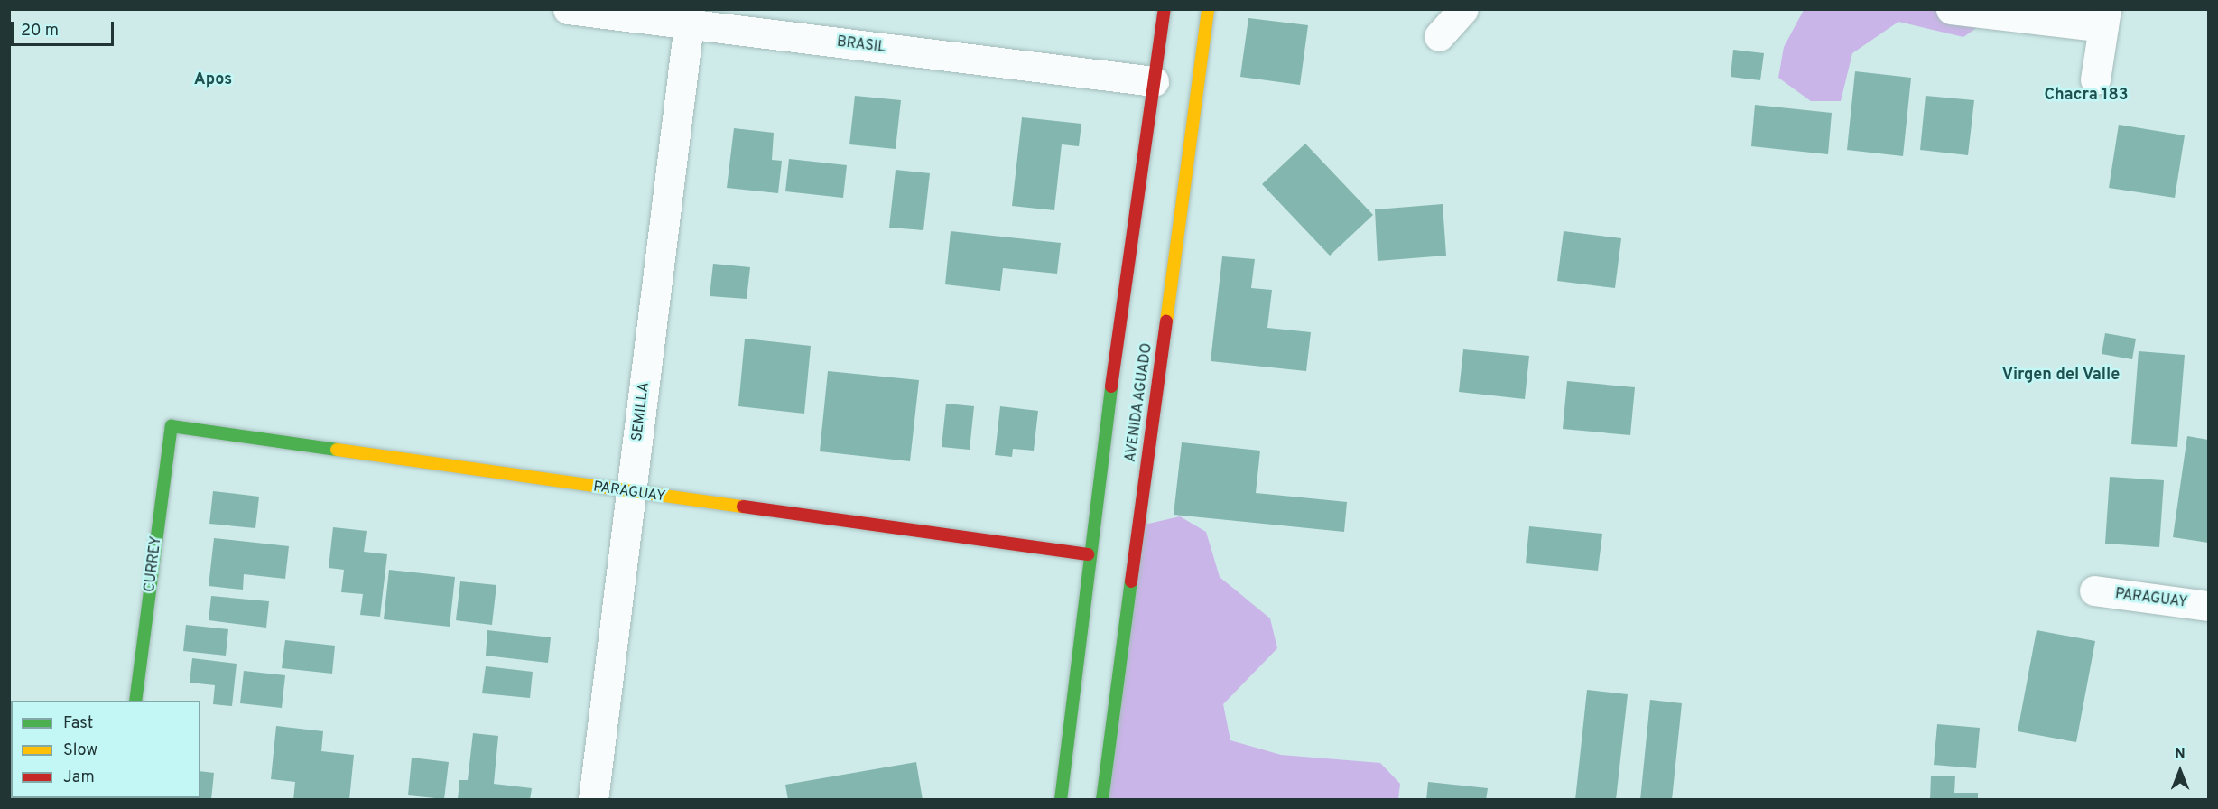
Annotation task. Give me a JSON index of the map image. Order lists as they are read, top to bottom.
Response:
{
  "streets": {
    "main road": ["AVENIDA AGUADO", "PARAGUAY", "CURREY"],
    "street": ["BRASIL", "SEMILLA"]
  },
  "crossings": [
    ["BRASIL", "AVENIDA AGUADO"],
    ["BRASIL", "SEMILLA"],
    ["AVENIDA AGUADO", "PARAGUAY"],
    ["SEMILLA", "PARAGUAY"],
    ["PARAGUAY", "CURREY"]
  ],
  "districts": ["Apos", "Chacra 183", "Virgen del Valle"],
  "legend": ["Fast", "Slow", "Jam"],
  "scale_bar": "20 m",
  "north": "top"
}
